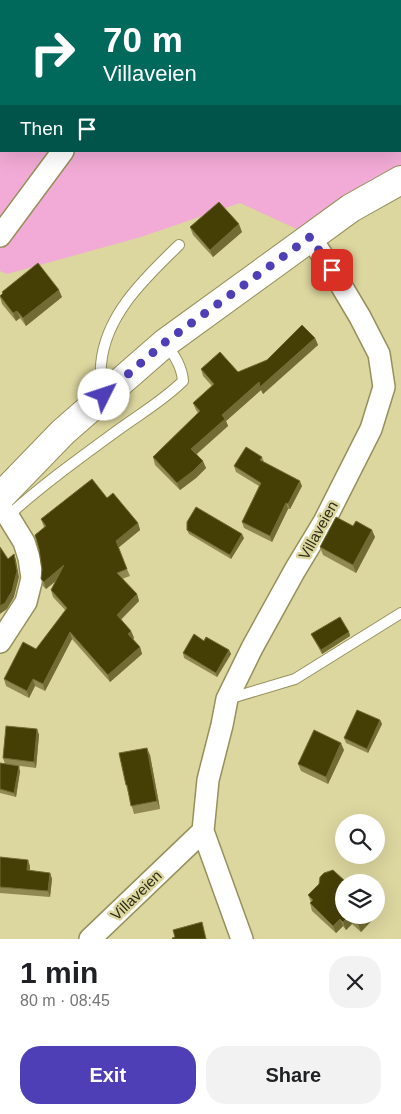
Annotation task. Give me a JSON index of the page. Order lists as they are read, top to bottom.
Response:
{
  "streets": {
    "street": ["Villaveien"]
  },
  "page": {
    "turn": ["70 m", "Villaveien"],
    "then": "Then",
    "heading": ["1 min", "80 m · 08:45"],
    "buttons": ["Exit", "Share"]
  }
}
